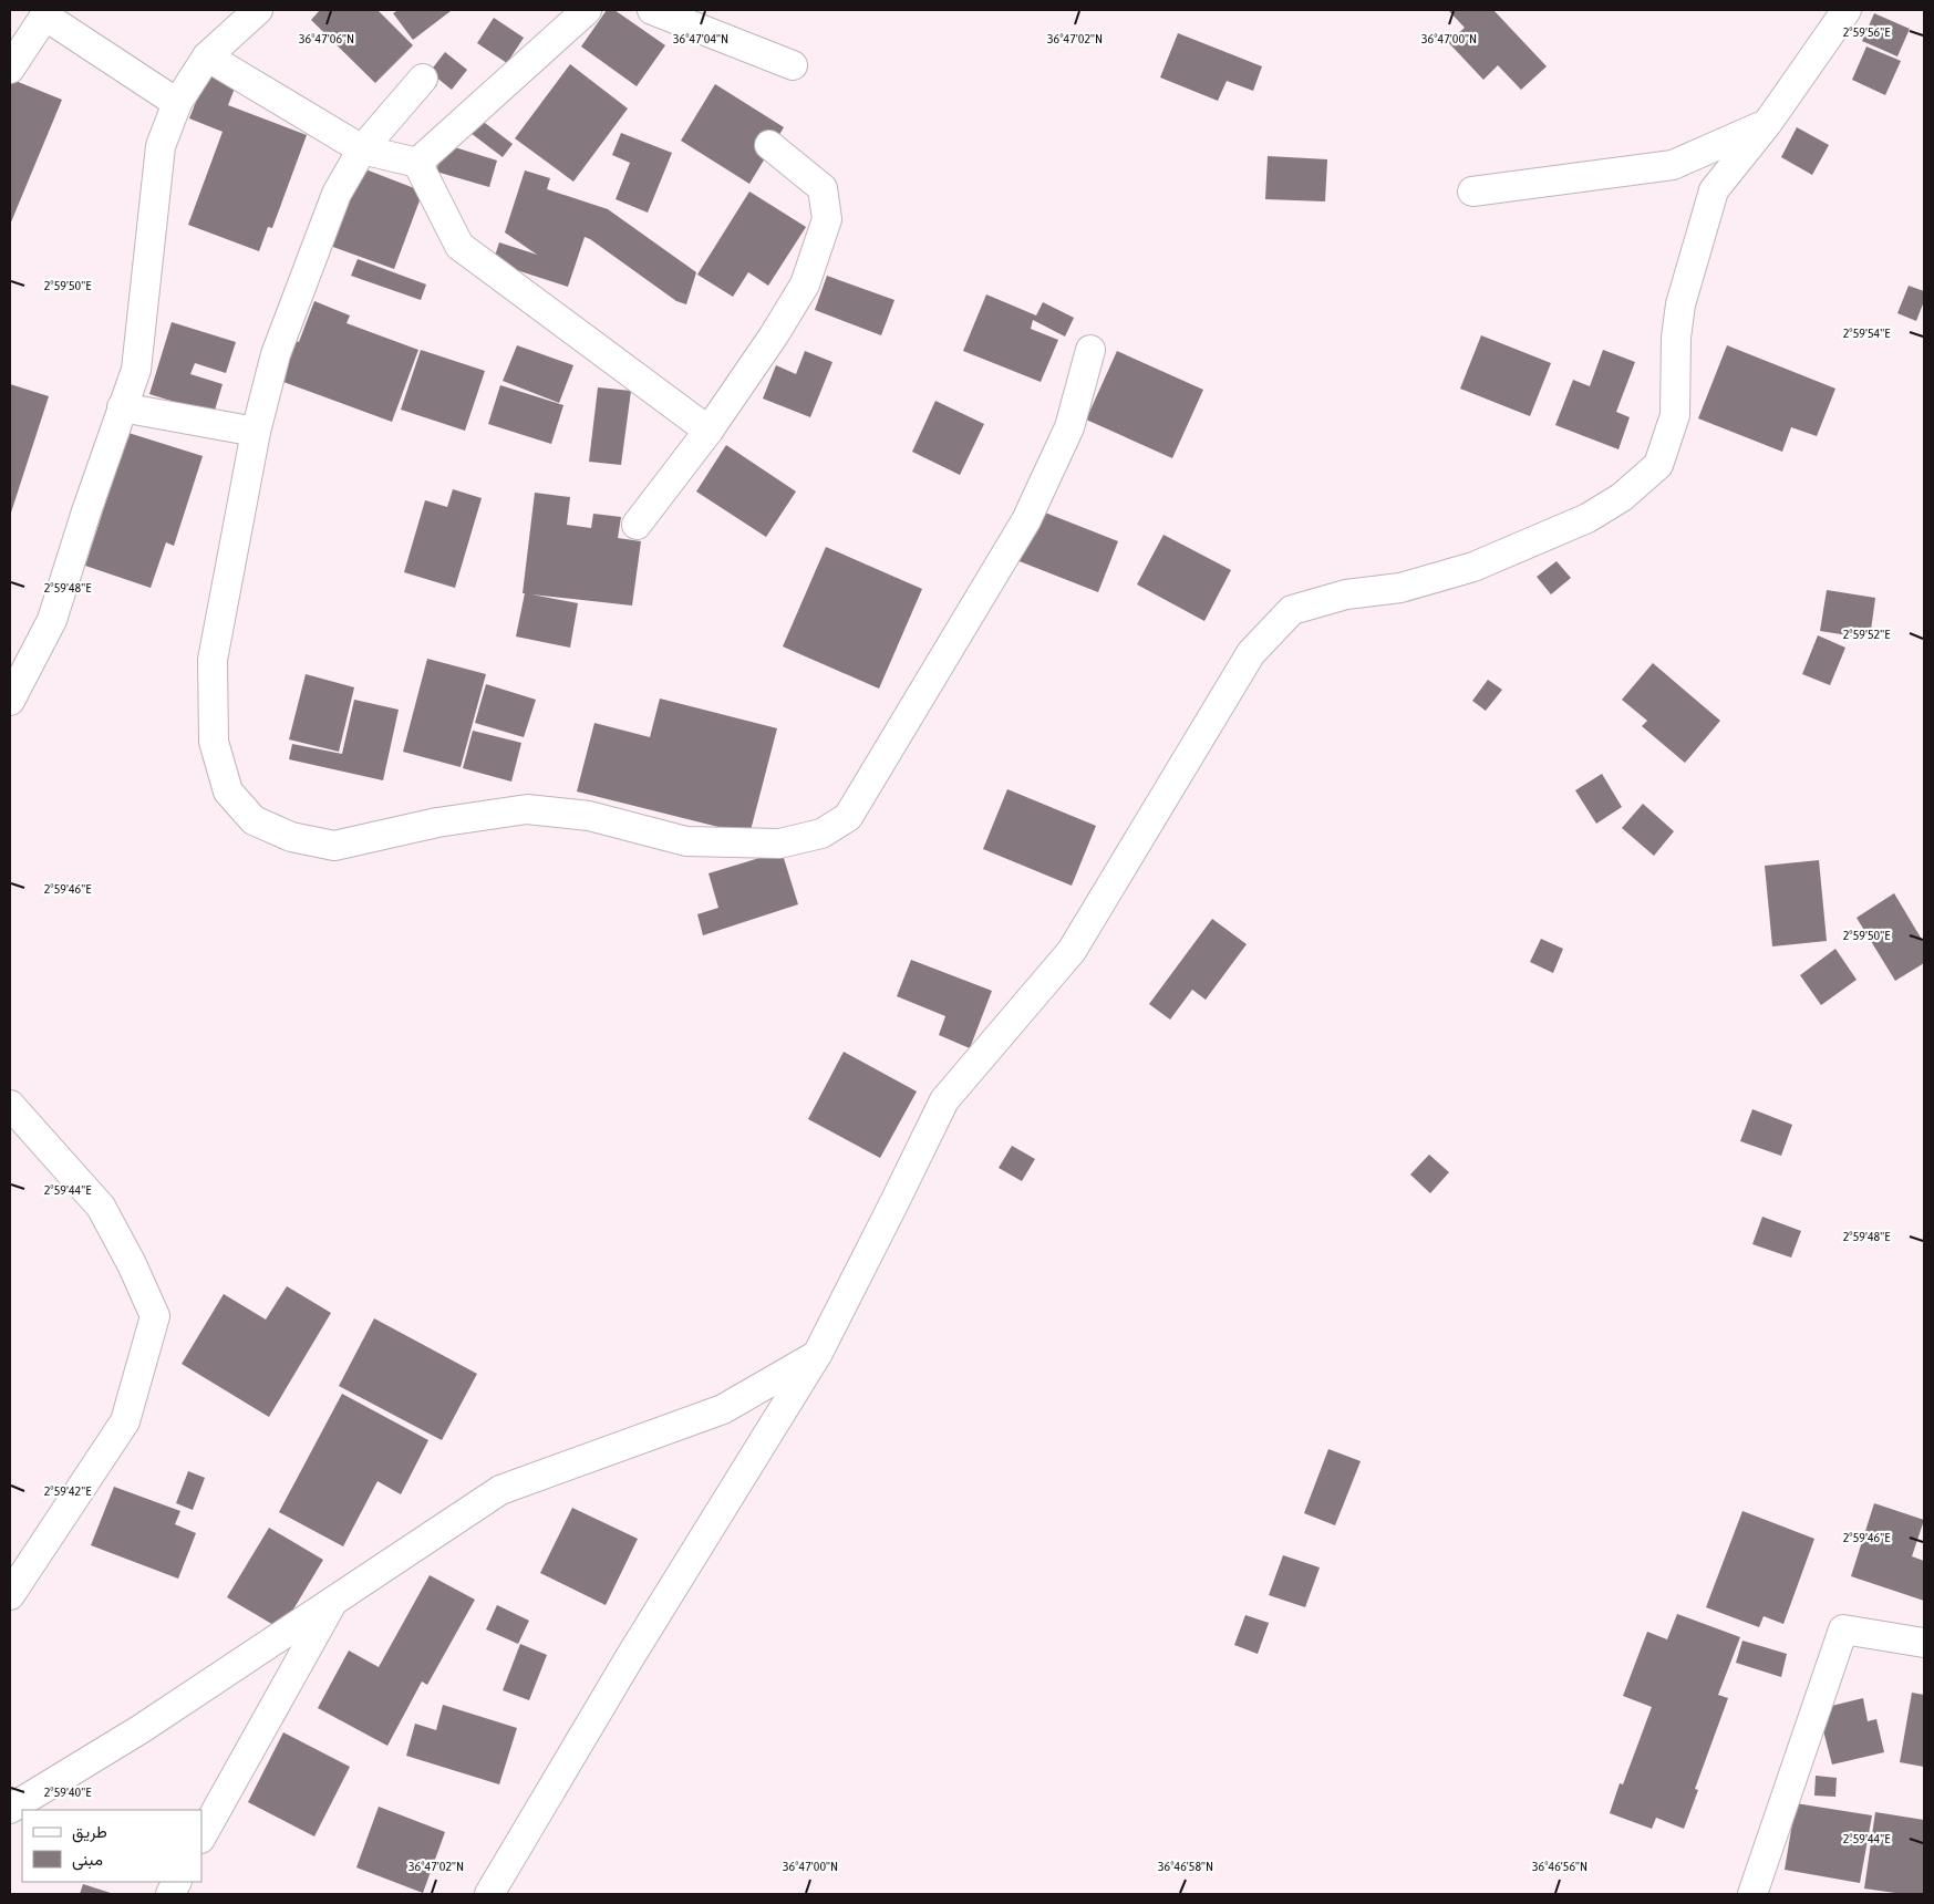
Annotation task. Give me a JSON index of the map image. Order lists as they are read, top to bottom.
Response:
{
  "legend": ["طريق", "مبنى"],
  "coordinates": [
    "2°59'56\"E",
    "36°47'06\"N",
    "36°47'04\"N",
    "36°47'02\"N",
    "36°47'00\"N",
    "2°59'50\"E",
    "2°59'54\"E",
    "2°59'48\"E",
    "2°59'52\"E",
    "2°59'46\"E",
    "2°59'44\"E",
    "2°59'42\"E",
    "2°59'40\"E",
    "36°46'58\"N",
    "36°46'56\"N"
  ]
}
